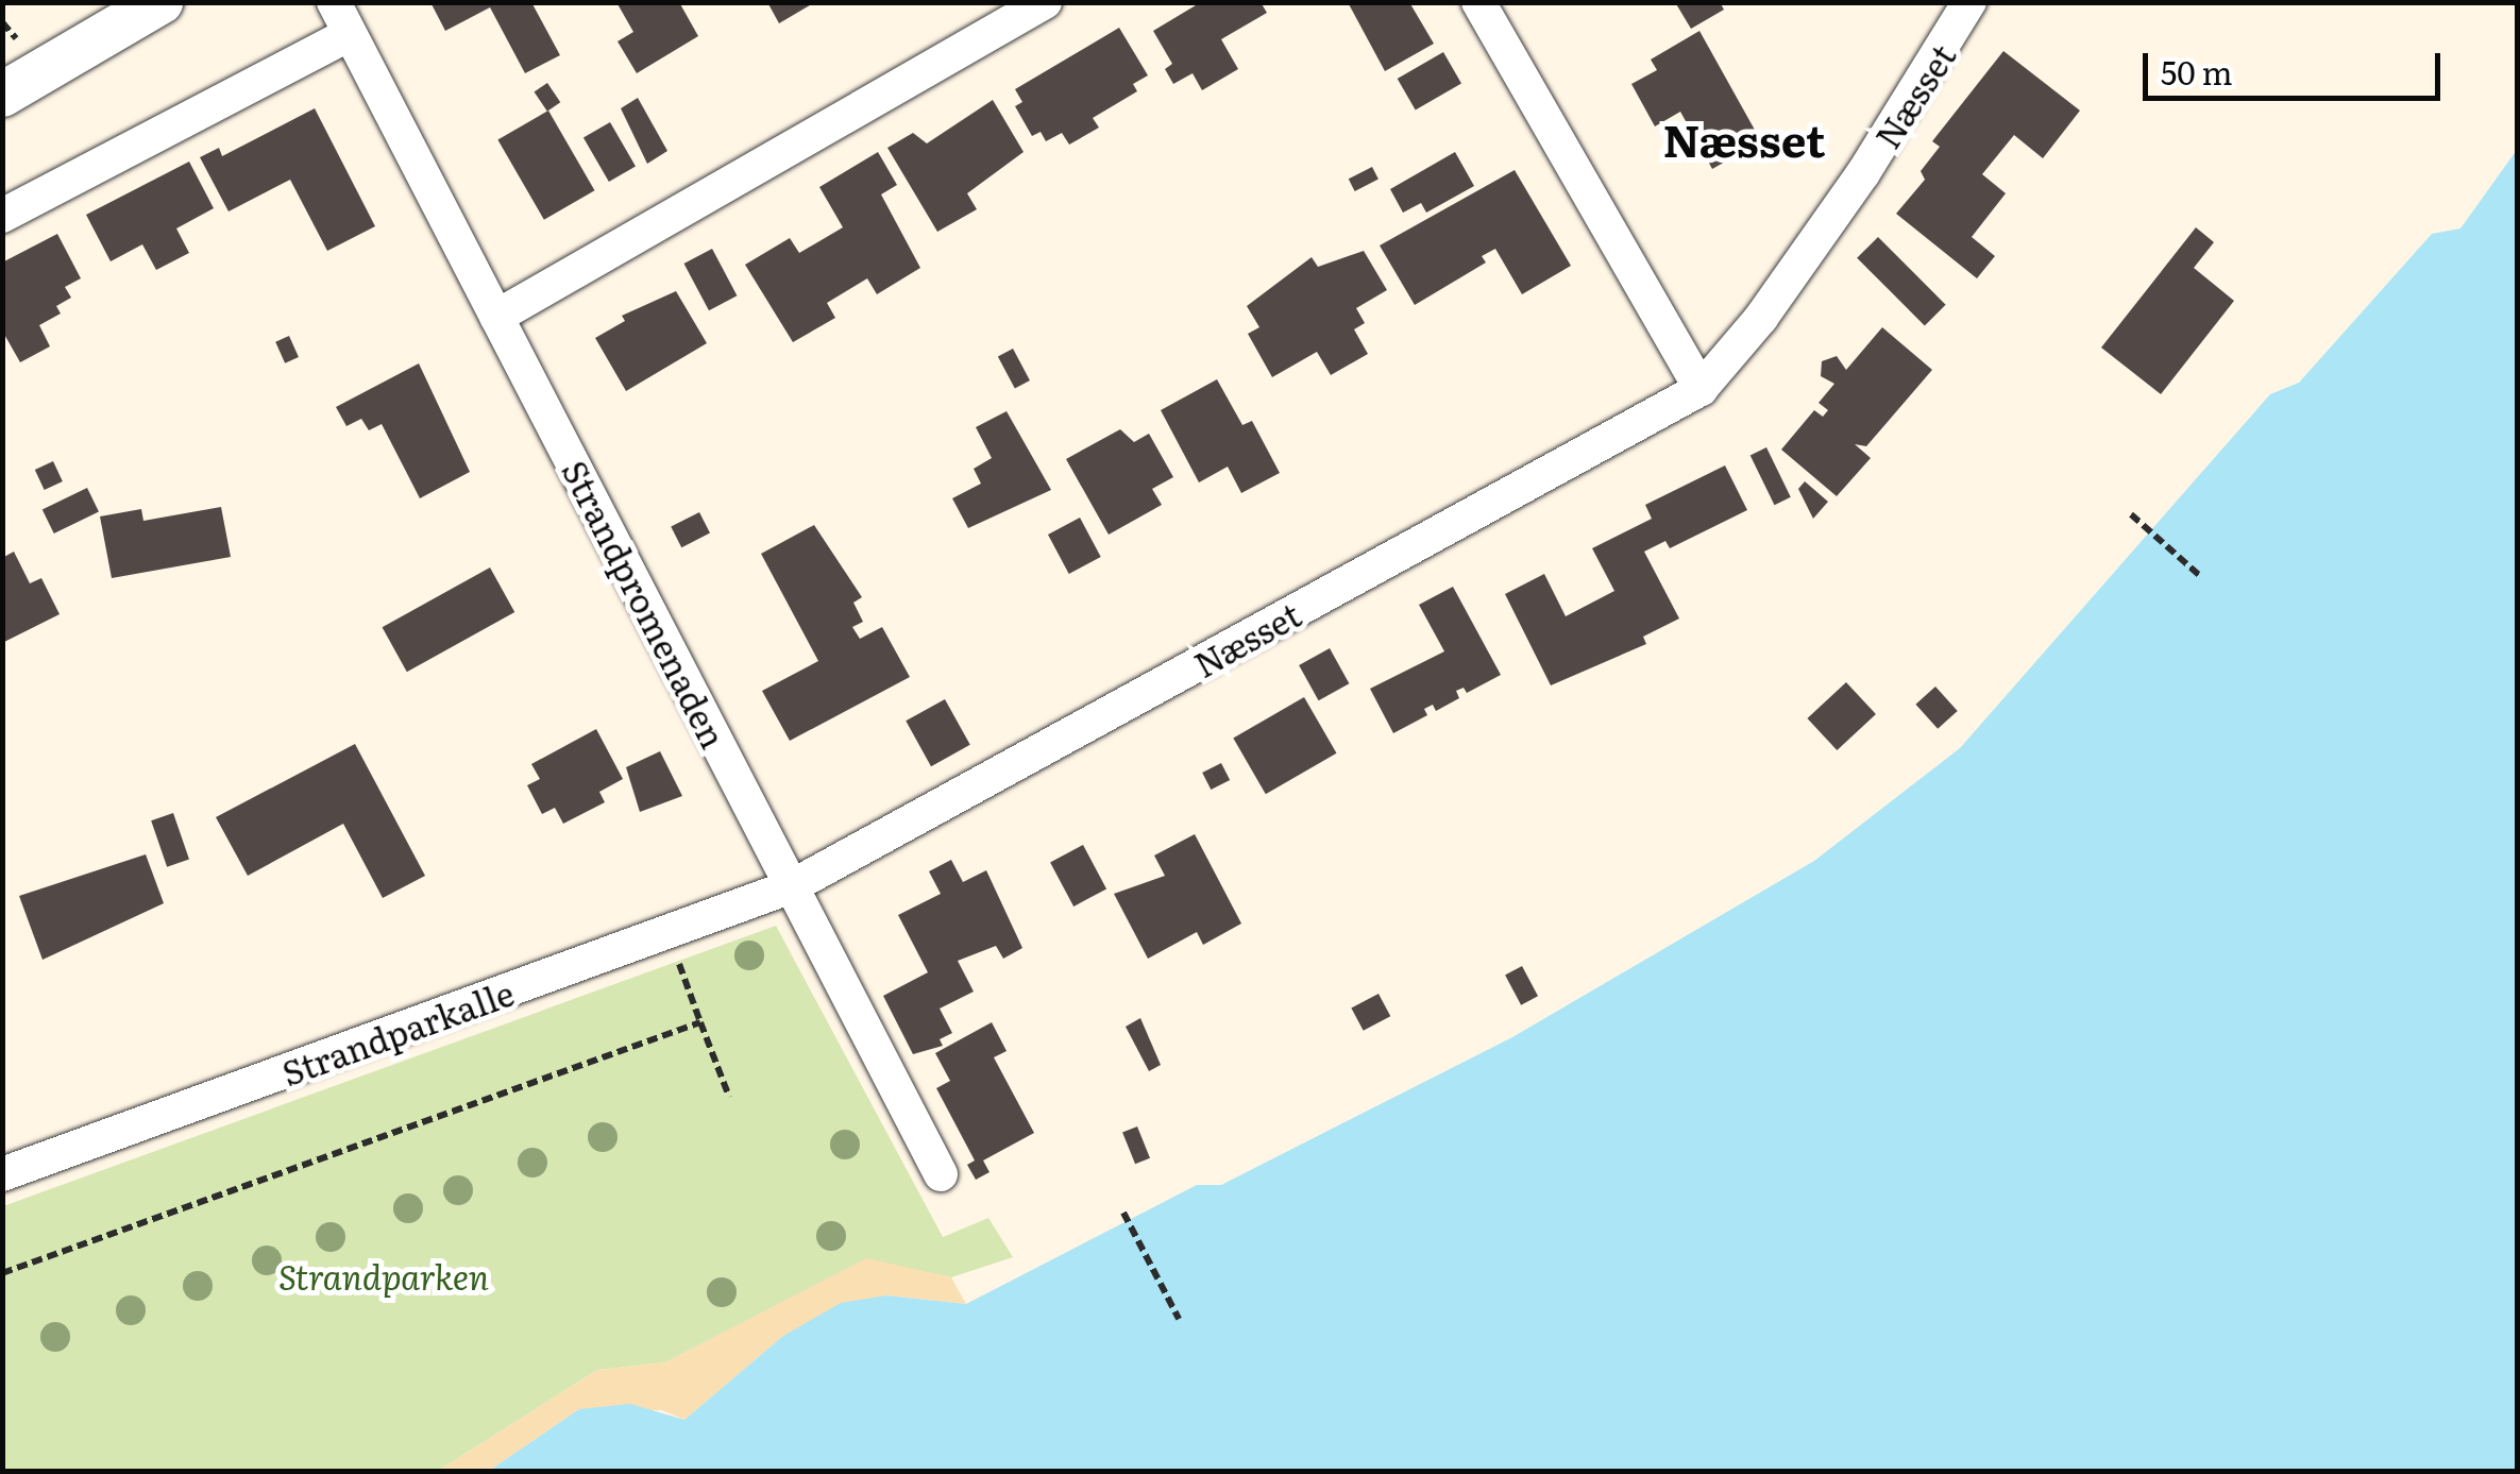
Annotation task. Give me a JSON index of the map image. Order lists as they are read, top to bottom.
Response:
{
  "streets": {
    "street": ["Næsset", "Strandpromenaden", "Strandparkalle"]
  },
  "crossings": [
    ["Næsset", "Strandpromenaden"],
    ["Næsset", "Strandparkalle"],
    ["Strandpromenaden", "Strandparkalle"]
  ],
  "districts": ["Næsset"],
  "parks": ["Strandparken"],
  "scale_bar": "50 m"
}
